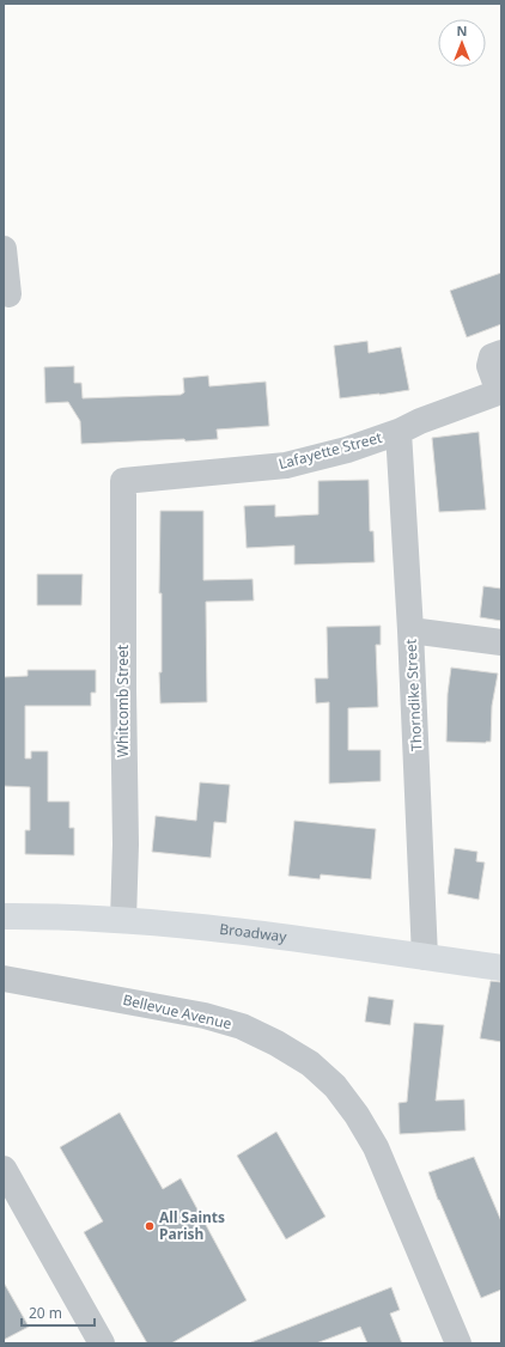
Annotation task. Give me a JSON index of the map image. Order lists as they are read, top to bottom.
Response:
{
  "streets": {
    "main road": ["Broadway"],
    "street": [
      "Lafayette Street",
      "Thorndike Street",
      "Whitcomb Street",
      "Bellevue Avenue"
    ]
  },
  "crossings": [
    ["Lafayette Street", "Thorndike Street"],
    ["Lafayette Street", "Whitcomb Street"],
    ["Thorndike Street", "Broadway"],
    ["Whitcomb Street", "Broadway"]
  ],
  "places": ["All Saints Parish"],
  "scale_bar": "20 m",
  "north": "top"
}
